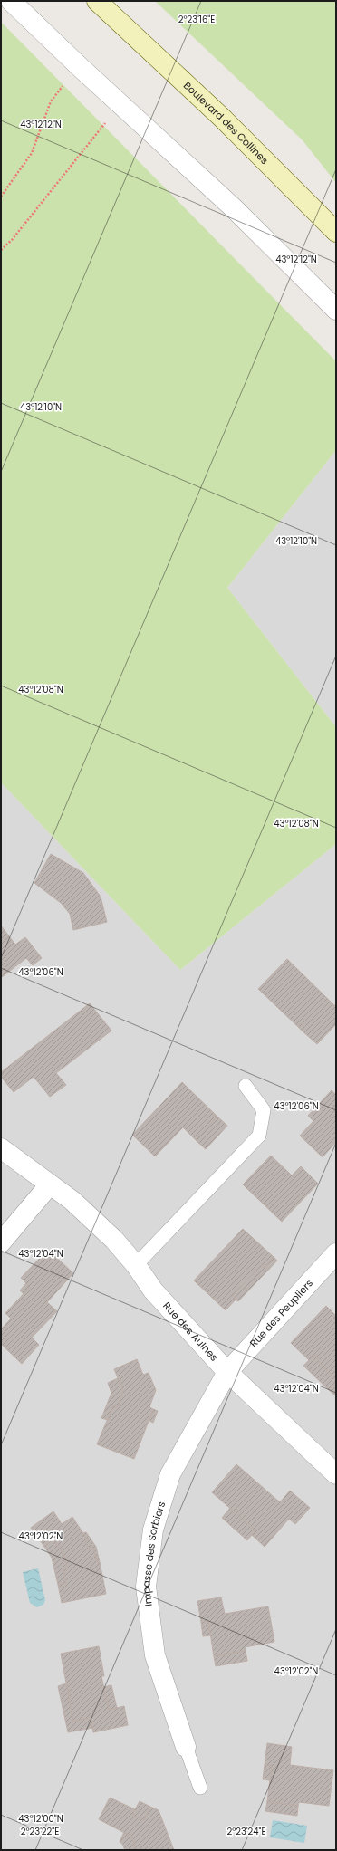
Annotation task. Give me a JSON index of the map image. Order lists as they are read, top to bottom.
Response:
{
  "streets": {
    "street": [
      "Boulevard des Collines",
      "Rue des Peupliers",
      "Rue des Aulnes",
      "Impasse des Sorbiers"
    ]
  },
  "crossings": [
    ["Rue des Peupliers", "Rue des Aulnes"],
    ["Rue des Peupliers", "Impasse des Sorbiers"],
    ["Rue des Aulnes", "Impasse des Sorbiers"]
  ],
  "coordinates": [
    "2°23'16\"E",
    "43°12'12\"N",
    "43°12'10\"N",
    "43°12'08\"N",
    "43°12'06\"N",
    "43°12'04\"N",
    "43°12'02\"N",
    "43°12'00\"N",
    "2°23'22\"E",
    "2°23'24\"E"
  ]
}
